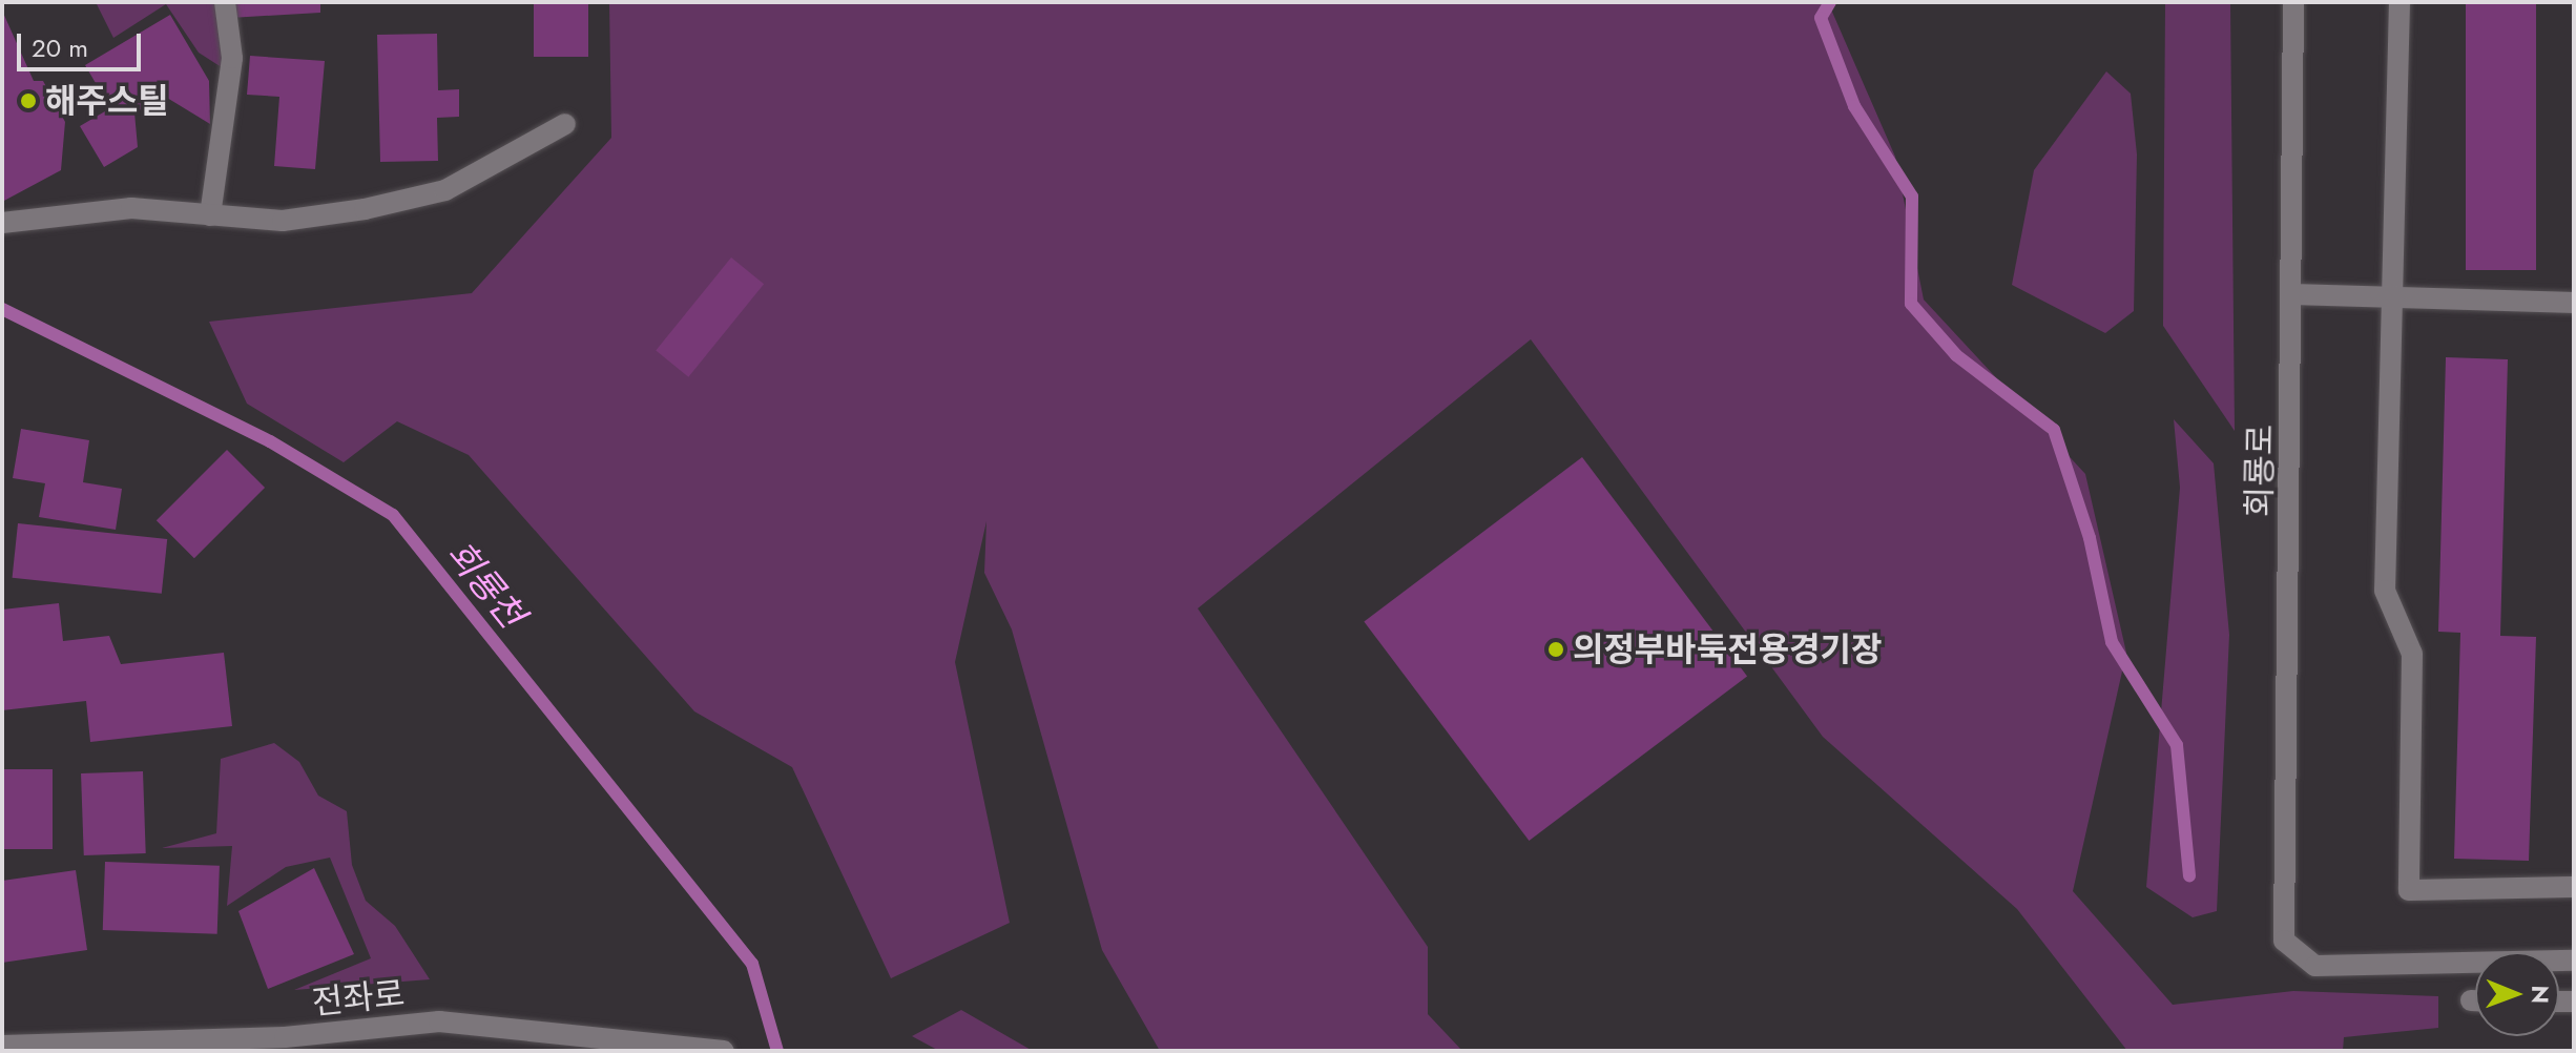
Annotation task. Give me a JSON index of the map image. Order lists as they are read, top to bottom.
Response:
{
  "streets": {
    "street": ["회룡로", "전좌로"]
  },
  "water": ["회룡천"],
  "places": ["해주스틸", "의정부바둑전용경기장"],
  "scale_bar": "20 m",
  "north": "right"
}
